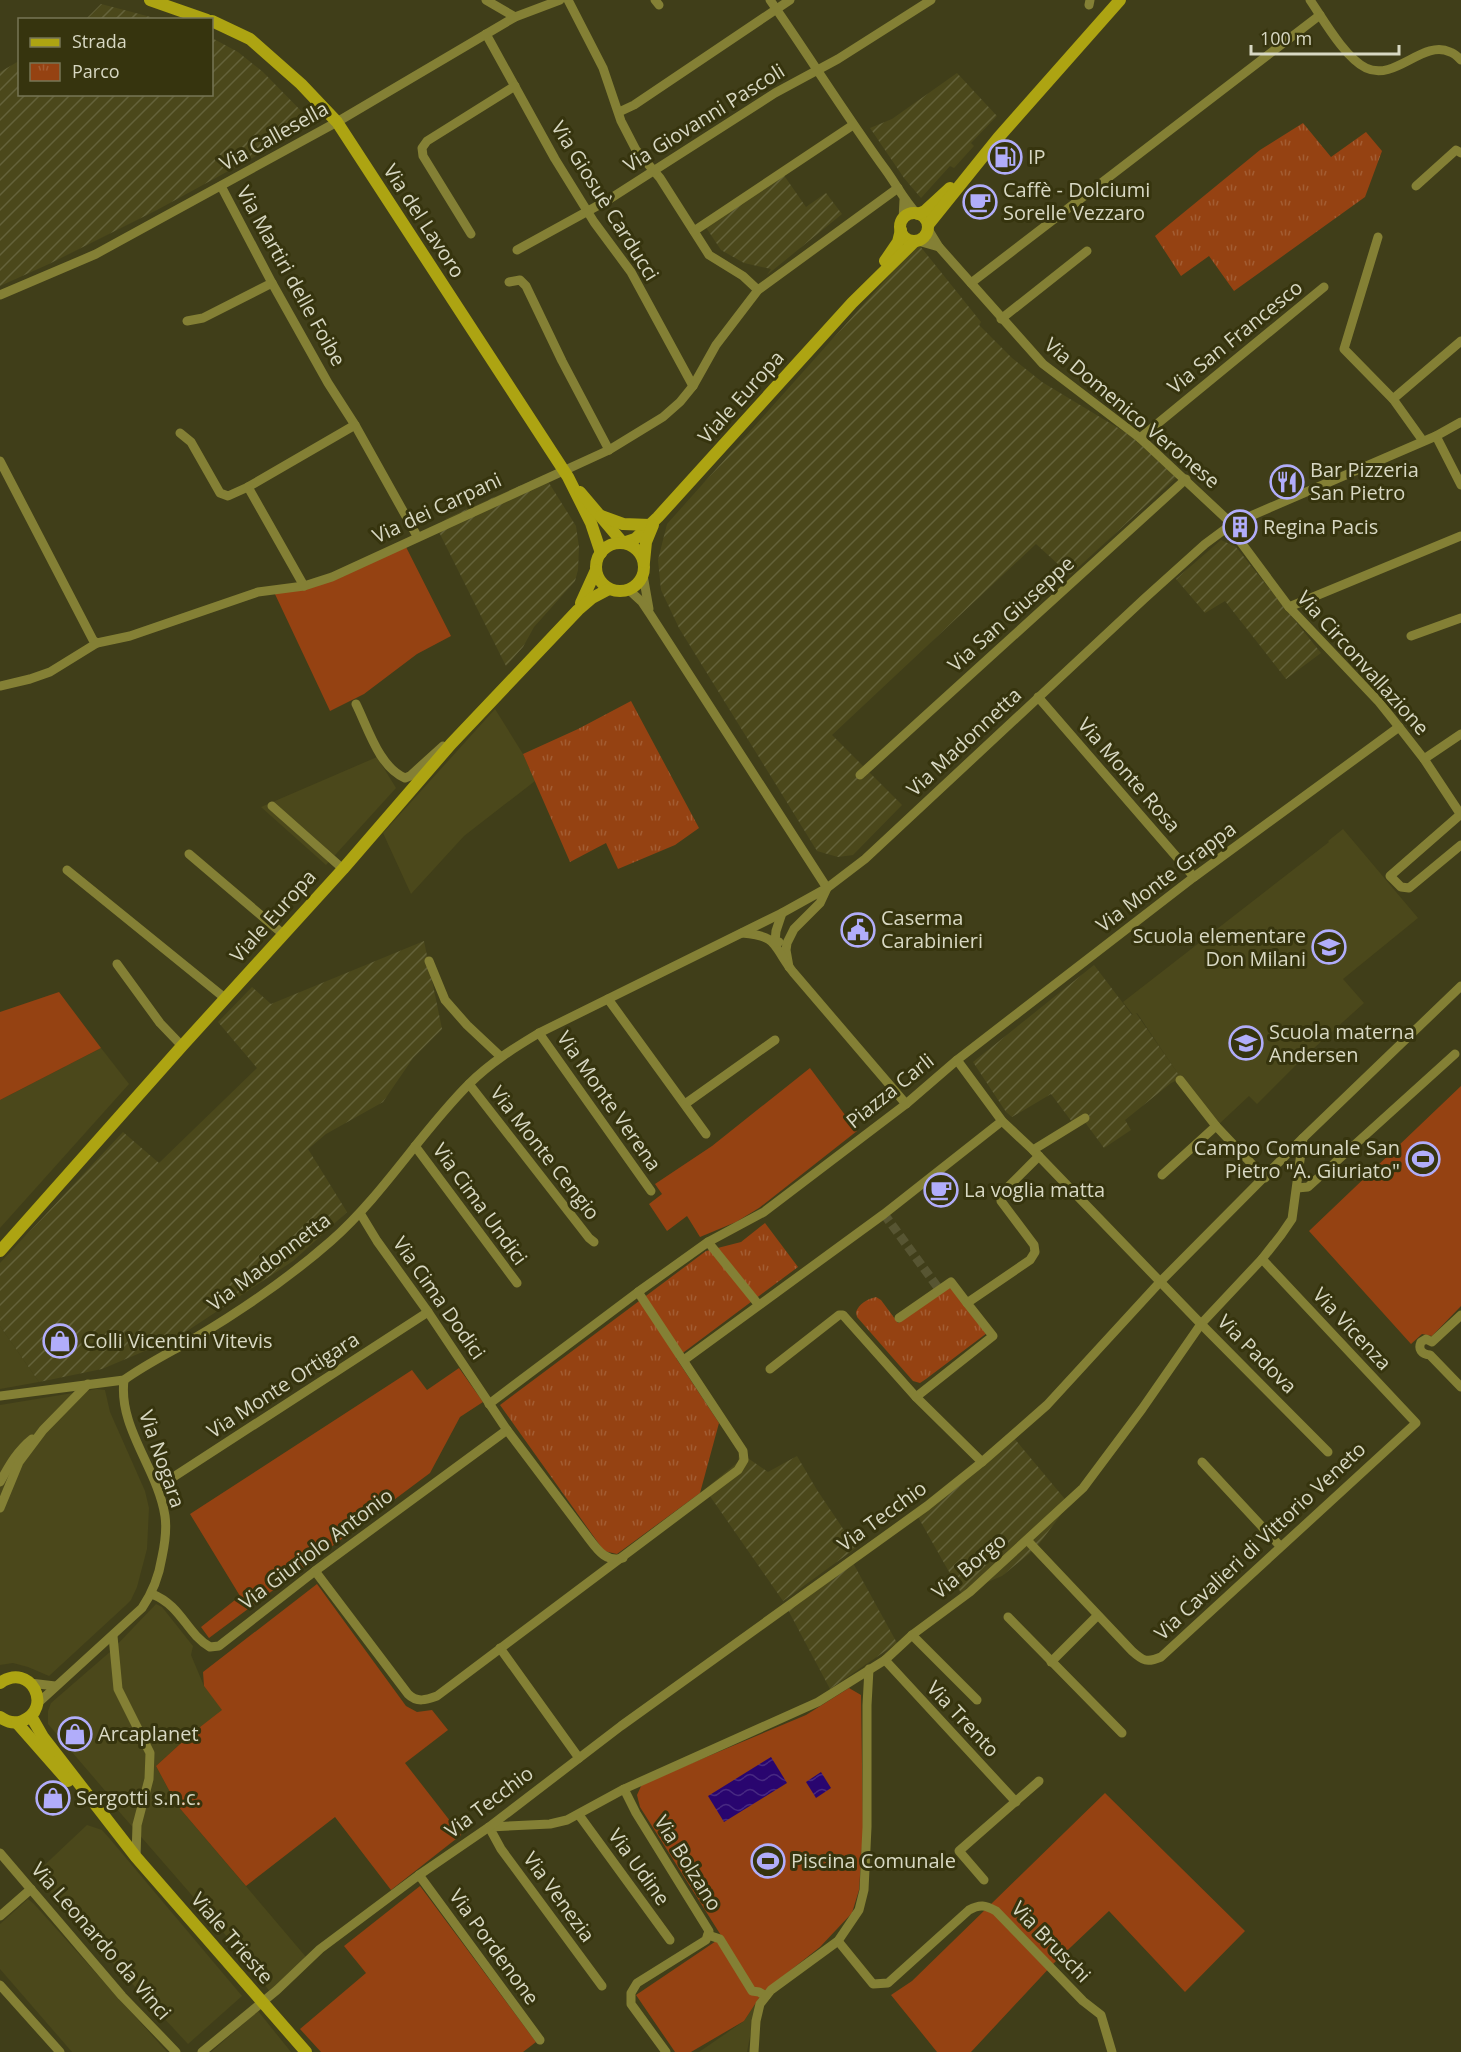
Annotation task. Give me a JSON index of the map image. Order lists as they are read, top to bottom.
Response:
{
  "streets": {
    "main road": ["Via del Lavoro", "Viale Europa", "Viale Trieste"],
    "street": [
      "Via Giovanni Pascoli",
      "Via Callesella",
      "Via Giosuè Carducci",
      "Via Martiri delle Foibe",
      "Via San Francesco",
      "Via Domenico Veronese",
      "Via dei Carpani",
      "Via San Giuseppe",
      "Via Circonvallazione",
      "Via Madonnetta",
      "Via Monte Rosa",
      "Via Monte Grappa",
      "Piazza Carli",
      "Via Monte Verena",
      "Via Monte Cengio",
      "Via Cima Undici",
      "Via Cima Dodici",
      "Via Vicenza",
      "Via Padova",
      "Via Monte Ortigara",
      "Via Nogara",
      "Via Tecchio",
      "Via Cavalieri di Vittorio Veneto",
      "Via Giuriolo Antonio",
      "Via Borgo",
      "Via Trento",
      "Via Bolzano",
      "Via Udine",
      "Via Venezia",
      "Via Leonardo da Vinci",
      "Via Bruschi",
      "Via Pordenone"
    ]
  },
  "crossings": [
    ["Via Giovanni Pascoli", "Via Giosuè Carducci"],
    ["Via Callesella", "Via Giosuè Carducci"],
    ["Via Callesella", "Via del Lavoro"],
    ["Via Callesella", "Via Martiri delle Foibe"],
    ["Via Giosuè Carducci", "Via dei Carpani"],
    ["Via del Lavoro", "Viale Europa"],
    ["Via del Lavoro", "Via dei Carpani"],
    ["Via Martiri delle Foibe", "Via dei Carpani"],
    ["Via San Francesco", "Via Domenico Veronese"],
    ["Via Domenico Veronese", "Via San Giuseppe"],
    ["Via Domenico Veronese", "Via Circonvallazione"],
    ["Via Domenico Veronese", "Via Madonnetta"],
    ["Via Circonvallazione", "Via Monte Grappa"],
    ["Via Madonnetta", "Via Monte Rosa"],
    ["Via Madonnetta", "Via Monte Verena"],
    ["Via Madonnetta", "Via Monte Cengio"],
    ["Via Madonnetta", "Via Cima Undici"],
    ["Via Madonnetta", "Via Cima Dodici"],
    ["Via Madonnetta", "Via Nogara"],
    ["Via Monte Rosa", "Via Monte Grappa"],
    ["Via Monte Grappa", "Piazza Carli"],
    ["Piazza Carli", "Via Cima Dodici"],
    ["Piazza Carli", "Via Padova"],
    ["Via Cima Dodici", "Via Monte Ortigara"],
    ["Via Cima Dodici", "Via Giuriolo Antonio"],
    ["Via Vicenza", "Via Cavalieri di Vittorio Veneto"],
    ["Via Vicenza", "Via Borgo"],
    ["Via Padova", "Via Tecchio"],
    ["Via Padova", "Via Borgo"],
    ["Via Monte Ortigara", "Via Nogara"],
    ["Via Nogara", "Via Giuriolo Antonio"],
    ["Via Tecchio", "Via Borgo"],
    ["Via Tecchio", "Via Venezia"],
    ["Via Tecchio", "Viale Trieste"],
    ["Via Tecchio", "Via Pordenone"],
    ["Via Cavalieri di Vittorio Veneto", "Via Borgo"],
    ["Via Borgo", "Via Trento"],
    ["Via Borgo", "Via Bolzano"],
    ["Via Borgo", "Via Udine"],
    ["Via Borgo", "Via Venezia"]
  ],
  "places": {
    "fuel station": ["IP"],
    "cafe": ["Caffè - Dolciumi Sorelle Vezzaro", "La voglia matta"],
    "restaurant": ["Bar Pizzeria San Pietro"],
    "building": ["Regina Pacis"],
    "public building": ["Caserma Carabinieri"],
    "school or university": ["Scuola elementare Don Milani", "Scuola materna Andersen"],
    "sports": ["Campo Comunale San Pietro \"A. Giuriato\"", "Piscina Comunale"],
    "shop": ["Colli Vicentini Vitevis", "Arcaplanet", "Sergotti s.n.c."]
  },
  "legend": ["Strada", "Parco"],
  "scale_bar": "100 m"
}
